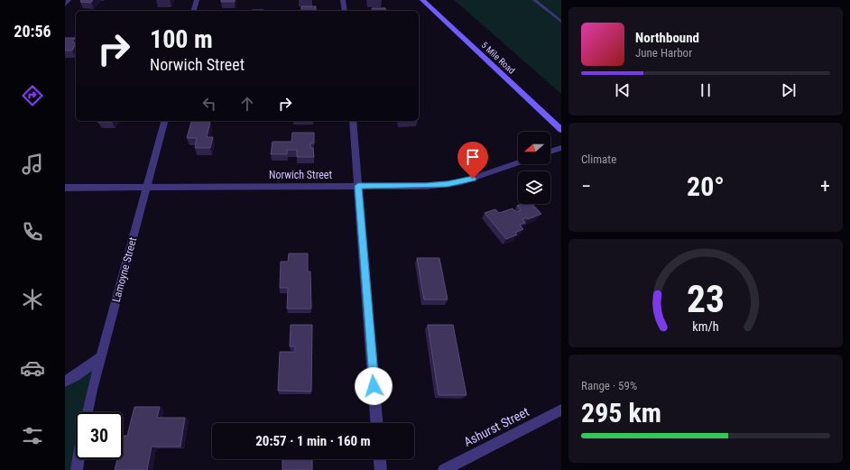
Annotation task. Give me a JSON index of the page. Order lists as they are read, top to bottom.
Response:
{
  "streets": {
    "main road": ["5 Mile Road"],
    "street": ["Norwich Street", "Lamoyne Street", "Ashurst Street"]
  },
  "crossings": [
    ["Norwich Street", "Lamoyne Street"]
  ],
  "north": "left",
  "page": {
    "tabs": "20:56",
    "turn": ["100 m", "Norwich Street"],
    "song": ["Northbound", "June Harbor"],
    "tile": [
      "Climate",
      ["Range · 59%", "295 km"]
    ],
    "heat": ["−", "20°", "+"],
    "limit": "30",
    "trip": "20:57 · 1 min · 160 m",
    "gauge": ["23", "km/h"]
  }
}
